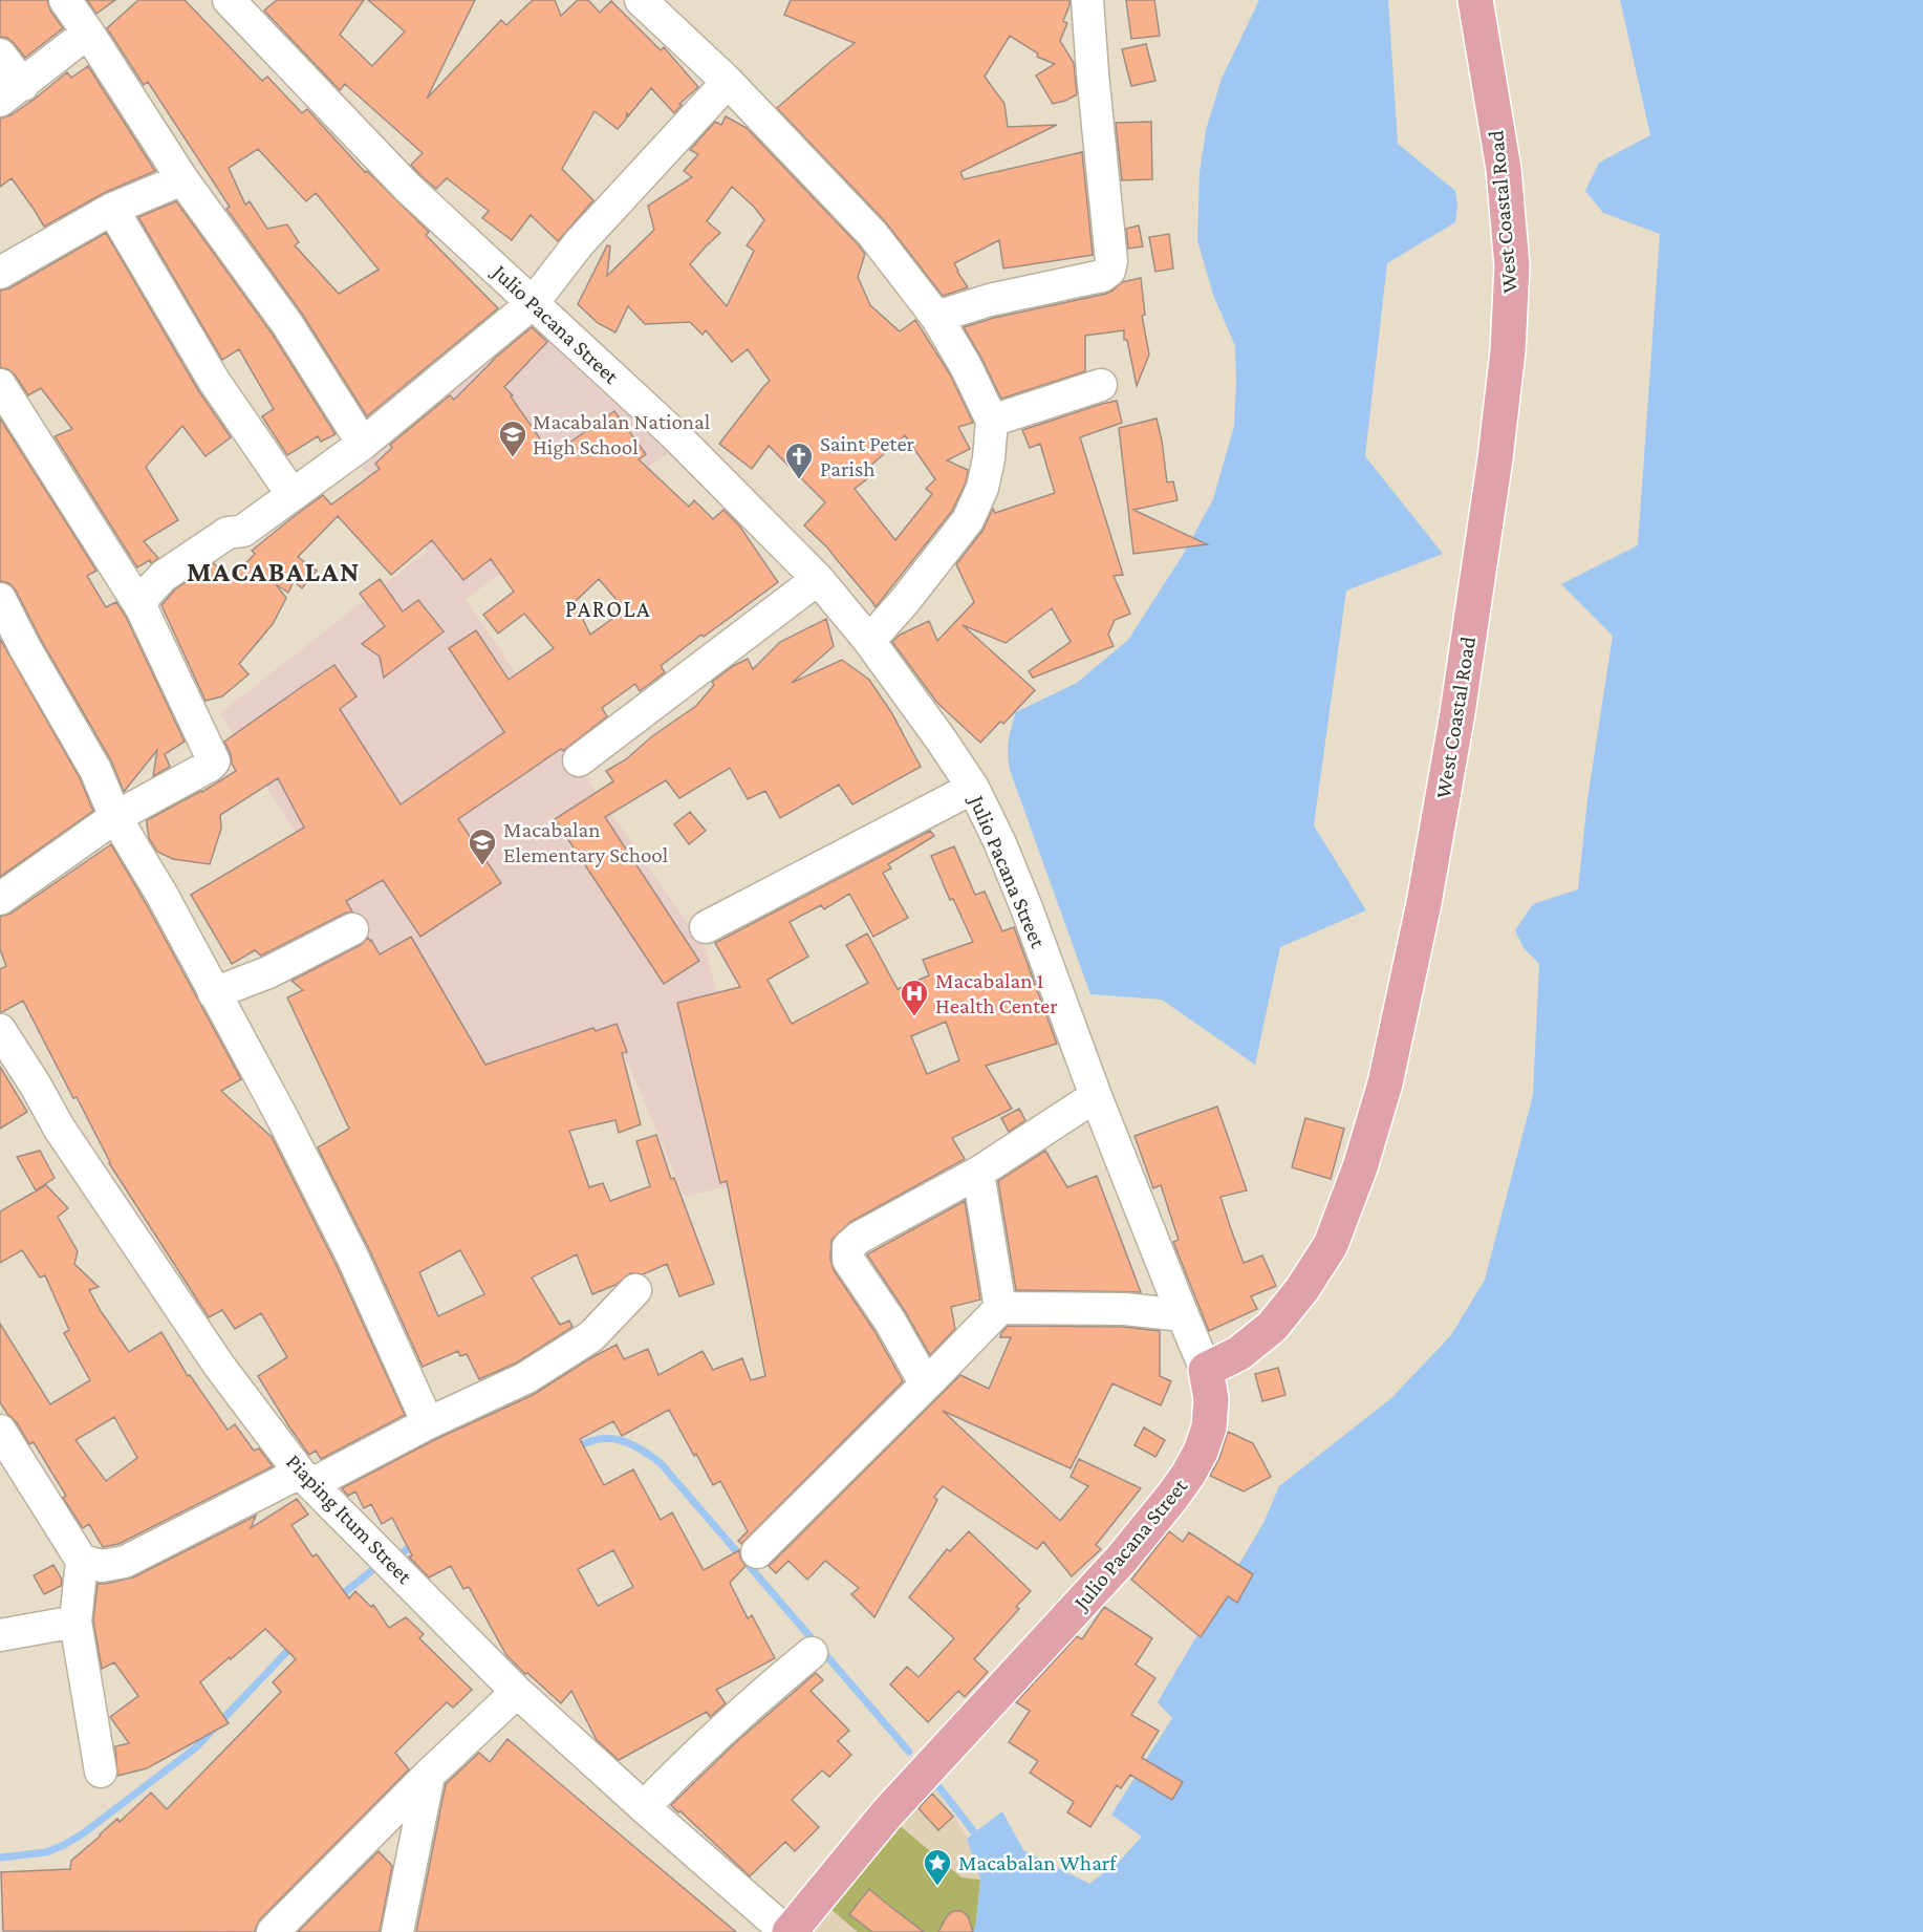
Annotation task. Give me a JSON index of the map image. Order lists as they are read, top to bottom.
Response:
{
  "streets": {
    "main road": ["West Coastal Road", "Julio Pacana Street"],
    "street": ["Piaping Itum Street"]
  },
  "crossings": [
    ["West Coastal Road", "Julio Pacana Street"],
    ["Julio Pacana Street", "Piaping Itum Street"]
  ],
  "districts": ["MACABALAN", "PAROLA"],
  "places": {
    "school or university": ["Macabalan National High School", "Macabalan Elementary School"],
    "church": ["Saint Peter Parish"],
    "hospital": ["Macabalan 1 Health Center"],
    "place": ["Macabalan Wharf"]
  }
}
